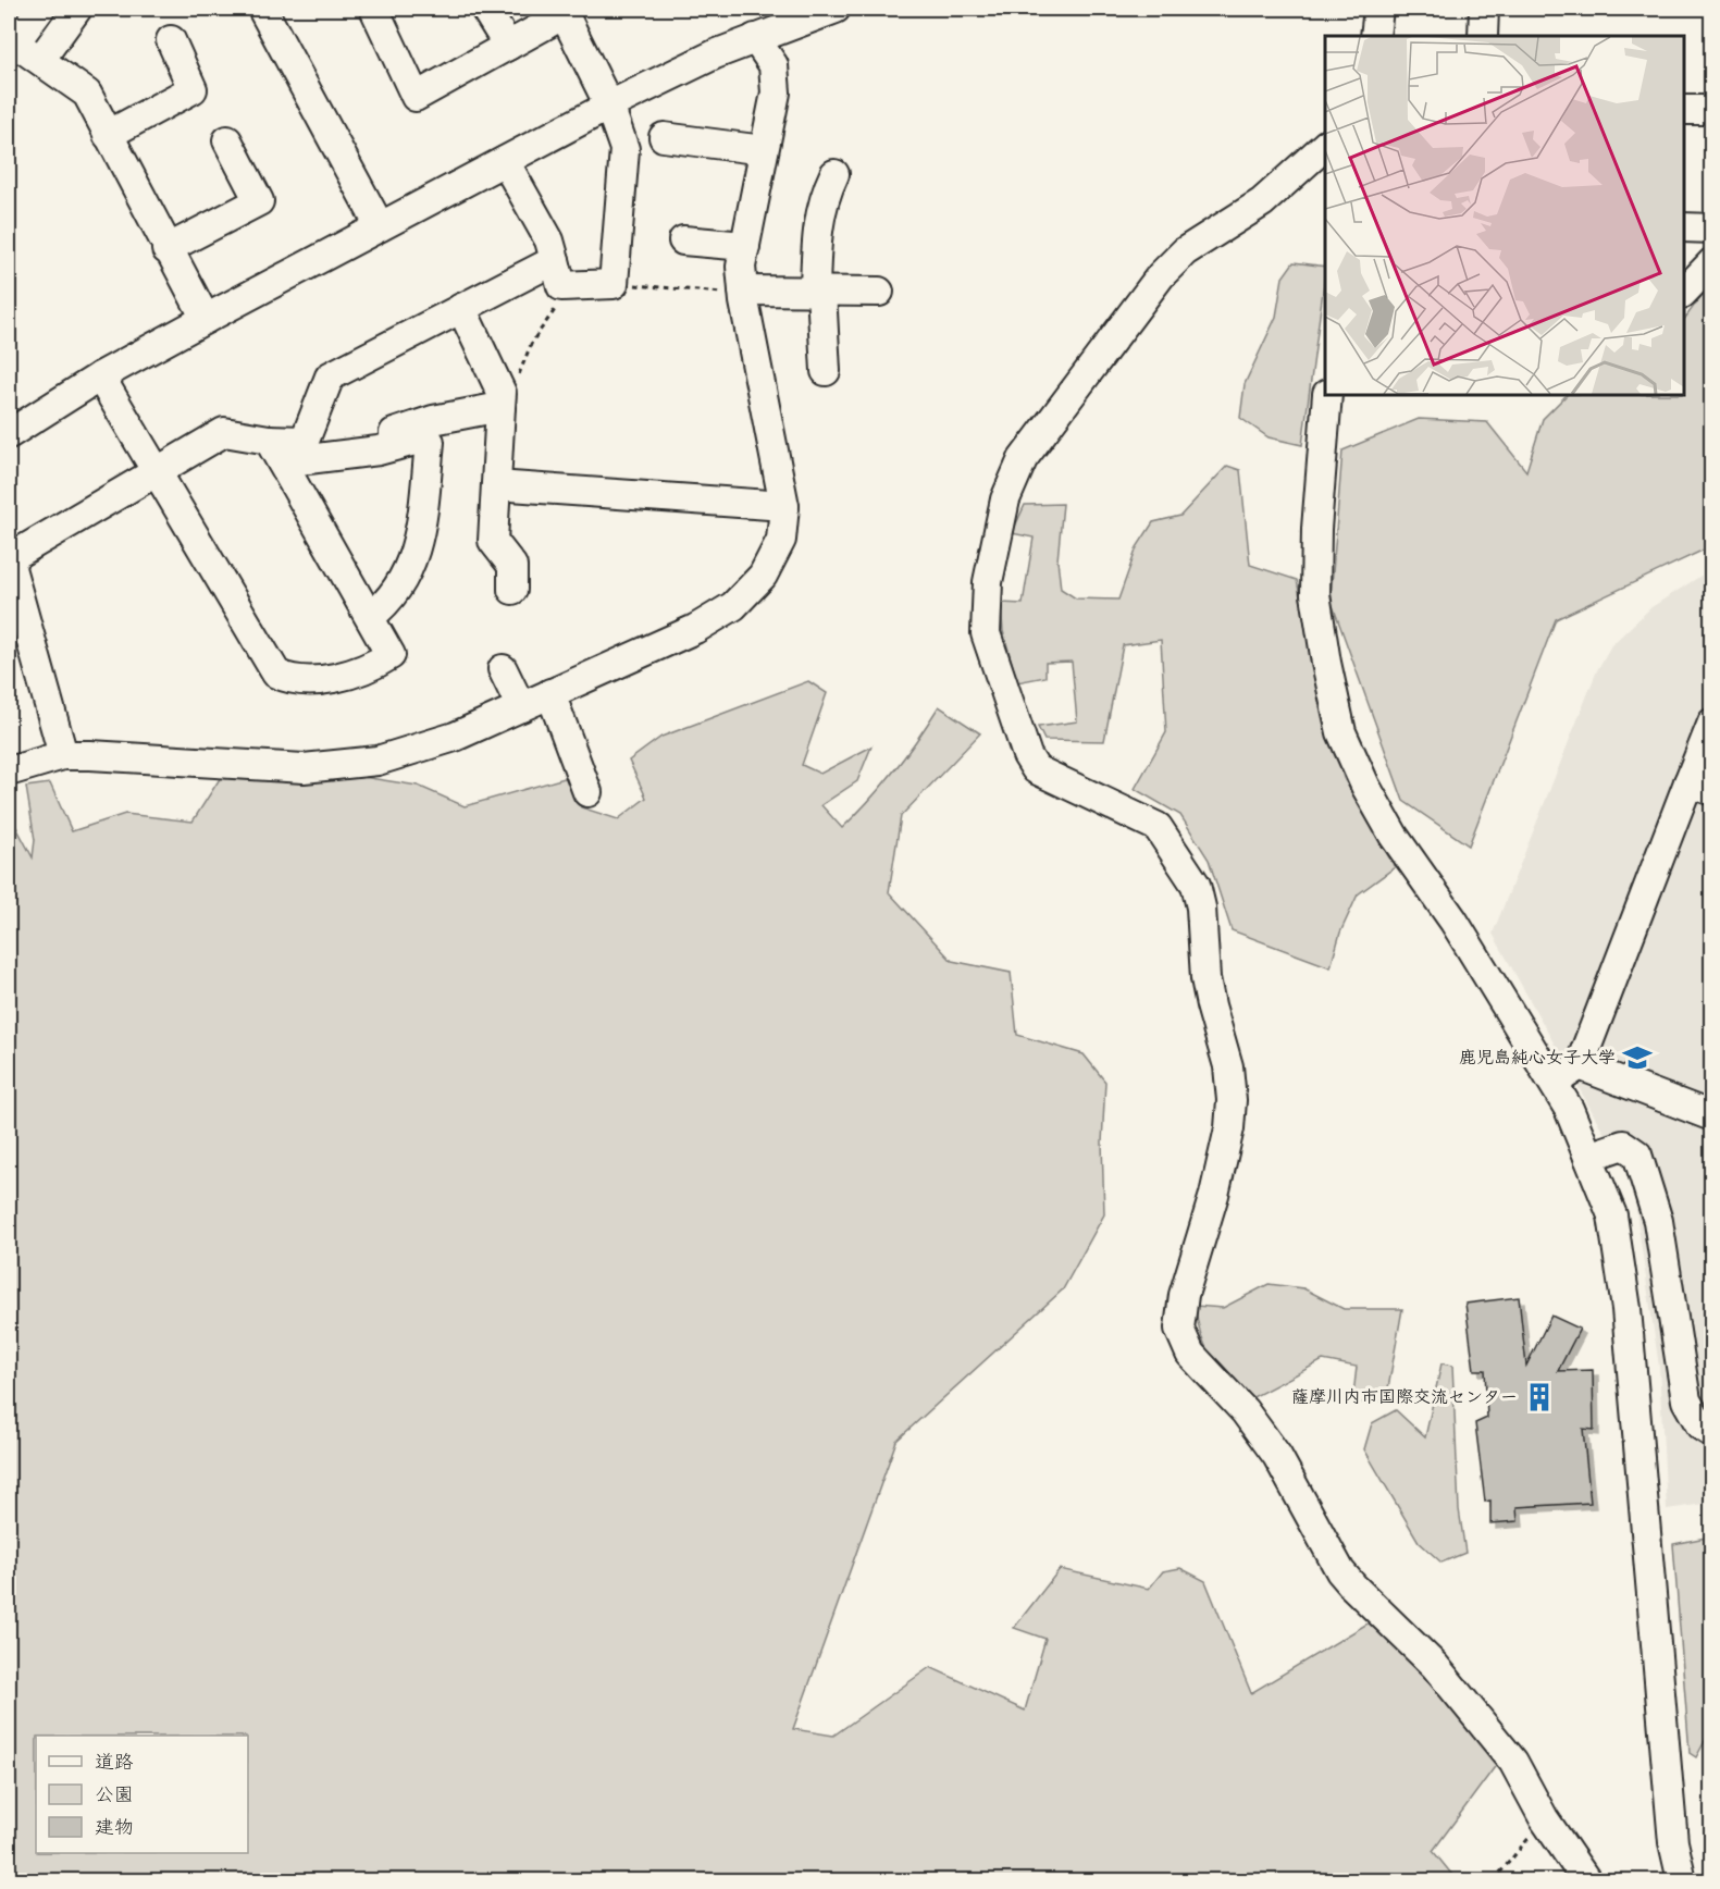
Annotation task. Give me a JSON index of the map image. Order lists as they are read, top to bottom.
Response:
{
  "places": {
    "school or university": ["鹿児島純心女子大学"],
    "building": ["薩摩川内市国際交流センター"]
  },
  "legend": ["道路", "公園", "建物"]
}
